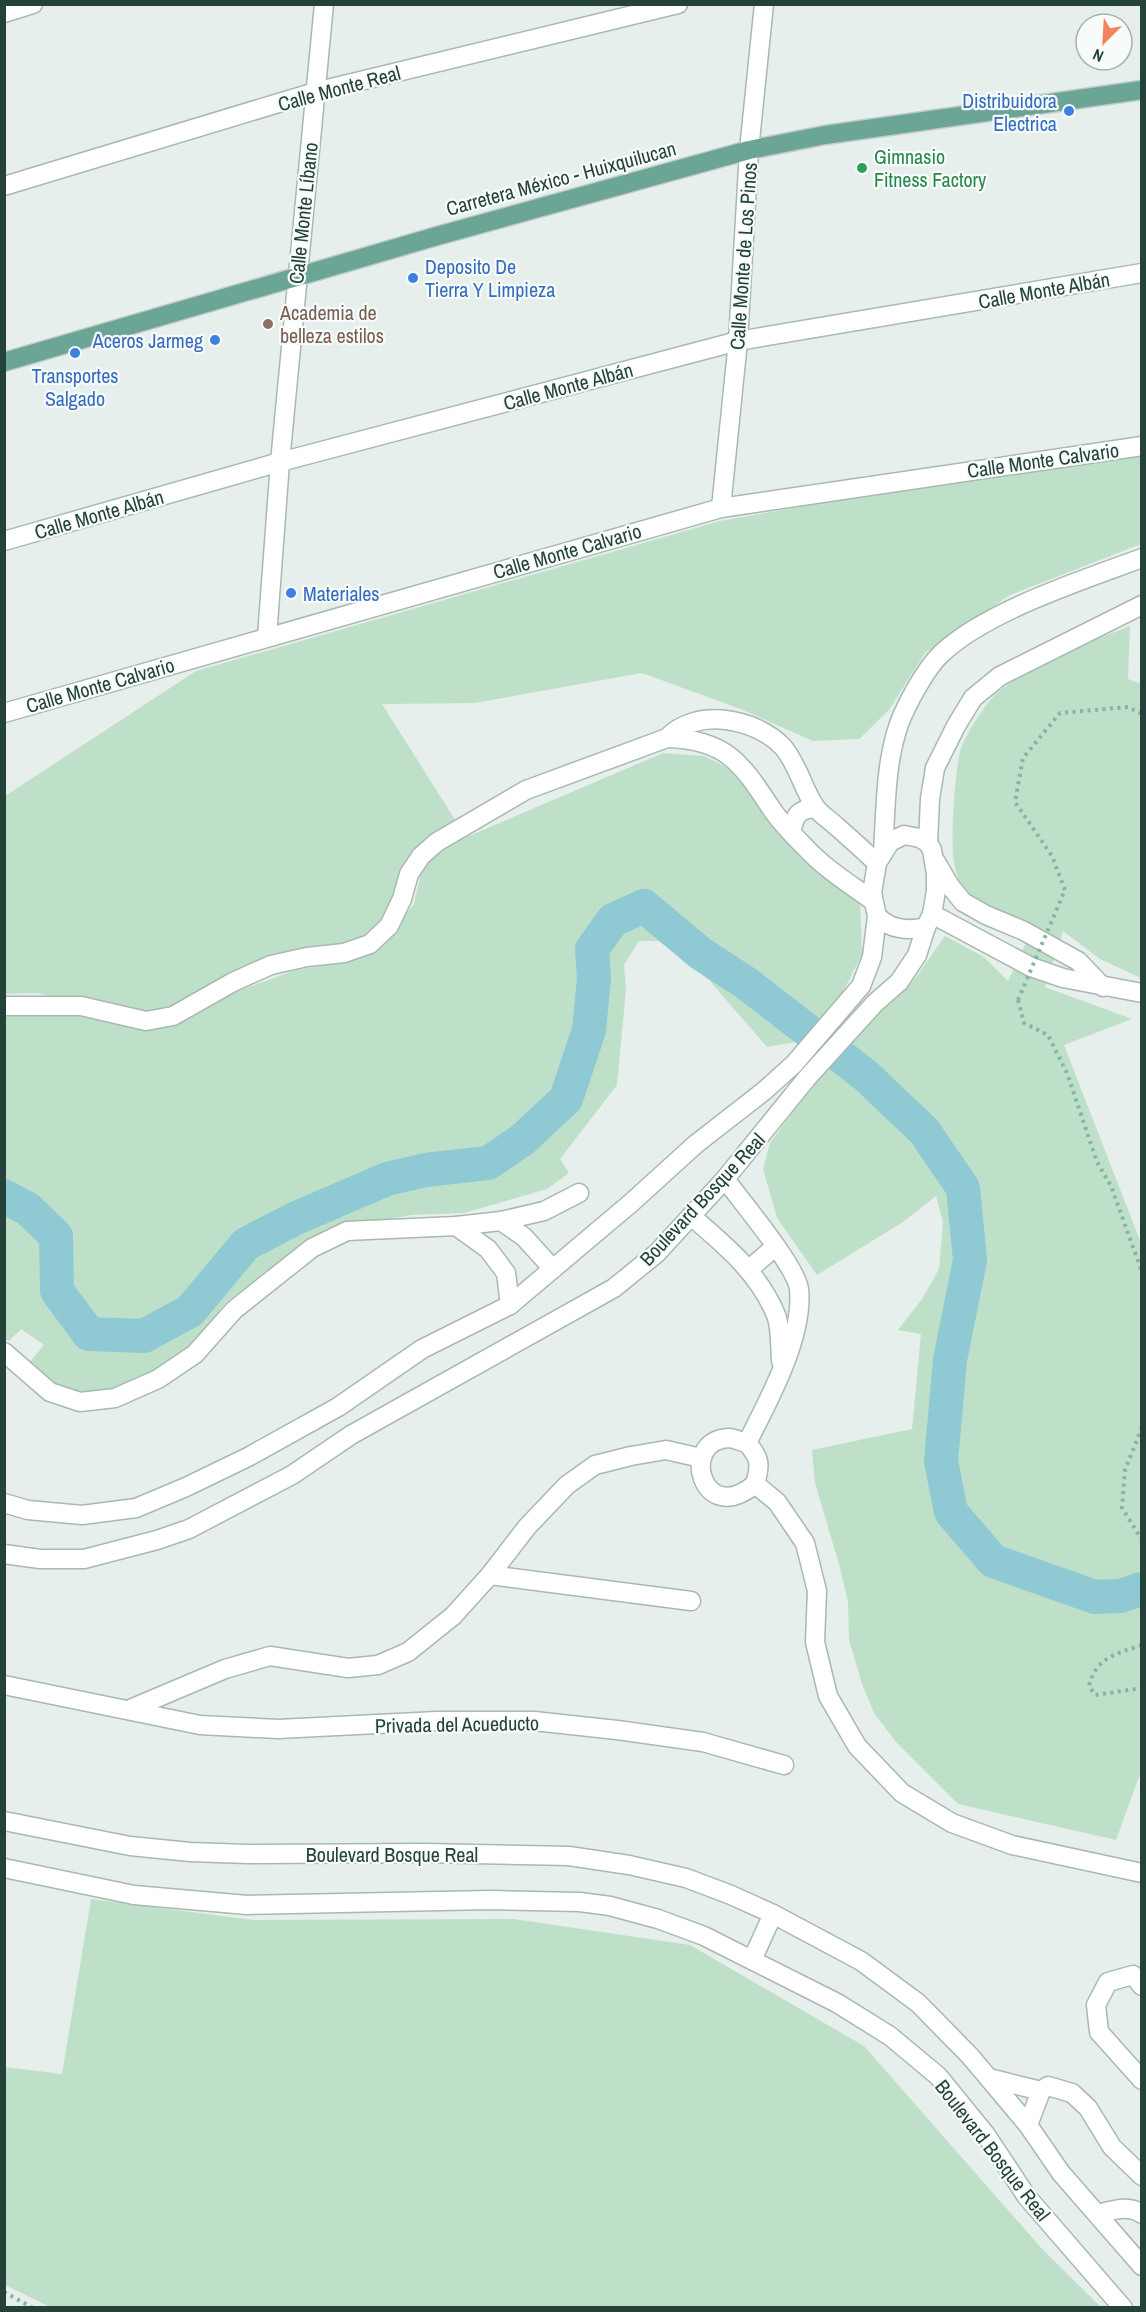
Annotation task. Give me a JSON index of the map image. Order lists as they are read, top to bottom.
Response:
{
  "streets": {
    "main road": ["Carretera México - Huixquilucan"],
    "street": [
      "Calle Monte Real",
      "Calle Monte Líbano",
      "Calle Monte de Los Pinos",
      "Calle Monte Albán",
      "Calle Monte Calvario",
      "Boulevard Bosque Real",
      "Privada del Acueducto"
    ]
  },
  "crossings": [
    ["Calle Monte Real", "Calle Monte Líbano"],
    ["Carretera México - Huixquilucan", "Calle Monte Líbano"],
    ["Carretera México - Huixquilucan", "Calle Monte de Los Pinos"],
    ["Calle Monte Líbano", "Calle Monte Albán"],
    ["Calle Monte Líbano", "Calle Monte Calvario"],
    ["Calle Monte de Los Pinos", "Calle Monte Albán"],
    ["Calle Monte de Los Pinos", "Calle Monte Calvario"]
  ],
  "places": [
    "Distribuidora Electrica",
    "Gimnasio Fitness Factory",
    "Deposito De Tierra Y Limpieza",
    "Academia de belleza estilos",
    "Aceros Jarmeg",
    "Transportes Salgado",
    "Materiales"
  ],
  "north": "bottom left"
}
